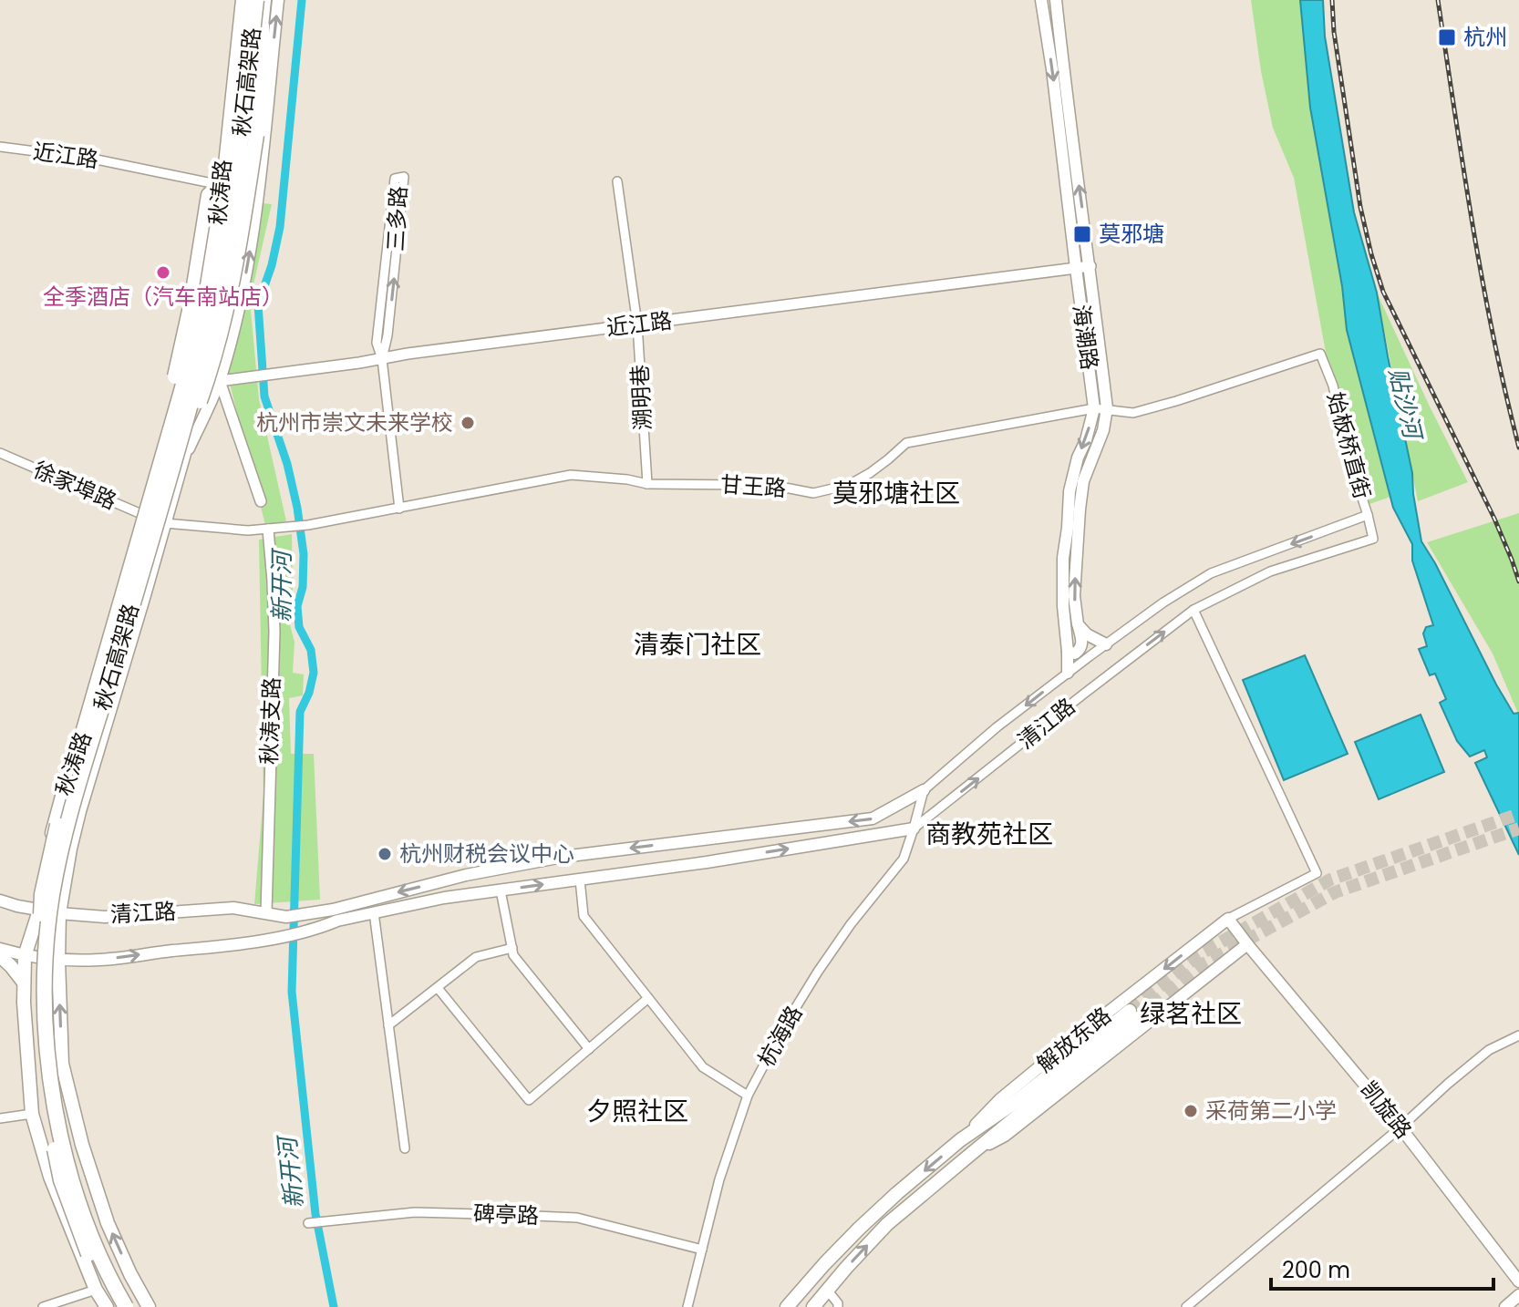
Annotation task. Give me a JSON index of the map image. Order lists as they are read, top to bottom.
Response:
{
  "streets": {
    "highway": ["秋石高架路"],
    "main road": [
      "秋涛路",
      "海潮路",
      "清江路",
      "解放东路",
      "凯旋路"
    ],
    "street": [
      "近江路",
      "三多路",
      "溯明巷",
      "始板桥直街",
      "徐家埠路",
      "甘王路",
      "秋涛支路",
      "杭海路",
      "碑亭路"
    ]
  },
  "crossings": [
    ["秋石高架路", "秋涛路"],
    ["近江路", "秋涛路"],
    ["近江路", "三多路"],
    ["近江路", "海潮路"],
    ["近江路", "溯明巷"],
    ["秋涛路", "徐家埠路"],
    ["秋涛路", "甘王路"],
    ["秋涛路", "清江路"],
    ["三多路", "甘王路"],
    ["海潮路", "甘王路"],
    ["海潮路", "清江路"],
    ["溯明巷", "甘王路"],
    ["始板桥直街", "甘王路"],
    ["始板桥直街", "清江路"],
    ["甘王路", "秋涛支路"],
    ["秋涛支路", "清江路"],
    ["清江路", "杭海路"],
    ["杭海路", "碑亭路"],
    ["解放东路", "凯旋路"]
  ],
  "districts": [
    "莫邪塘社区",
    "清泰门社区",
    "商教苑社区",
    "绿茗社区",
    "夕照社区"
  ],
  "water": ["贴沙河", "新开河"],
  "places": {
    "transit": ["杭州", "莫邪塘"],
    "other": [
      "全季酒店（汽车南站店）",
      "杭州市崇文未来学校",
      "杭州财税会议中心",
      "采荷第二小学"
    ]
  },
  "scale_bar": "200 m"
}
